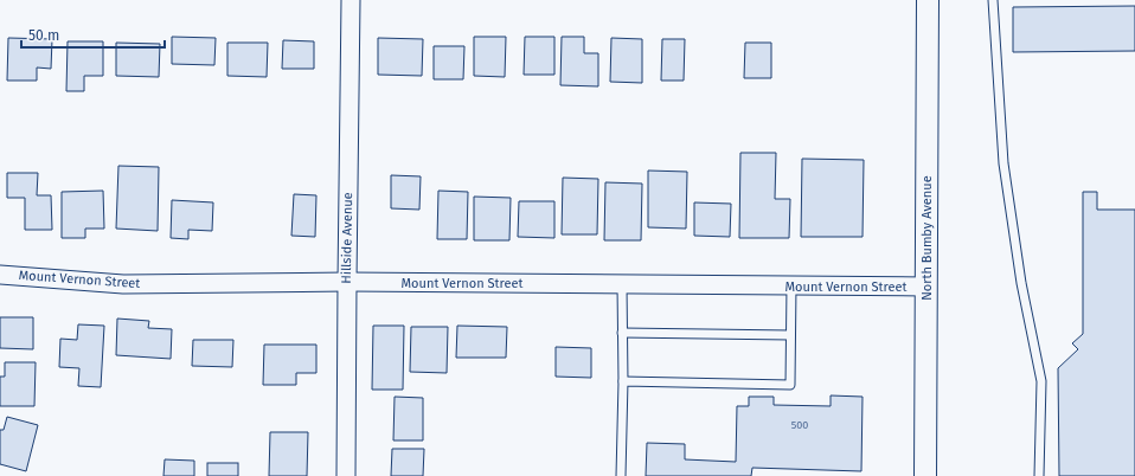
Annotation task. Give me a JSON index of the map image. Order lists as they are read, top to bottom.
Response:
{
  "streets": {
    "street": ["Hillside Avenue", "North Bumby Avenue", "Mount Vernon Street"]
  },
  "crossings": [
    ["Hillside Avenue", "Mount Vernon Street"],
    ["North Bumby Avenue", "Mount Vernon Street"]
  ],
  "house_numbers": ["500"],
  "scale_bar": "50 m"
}
